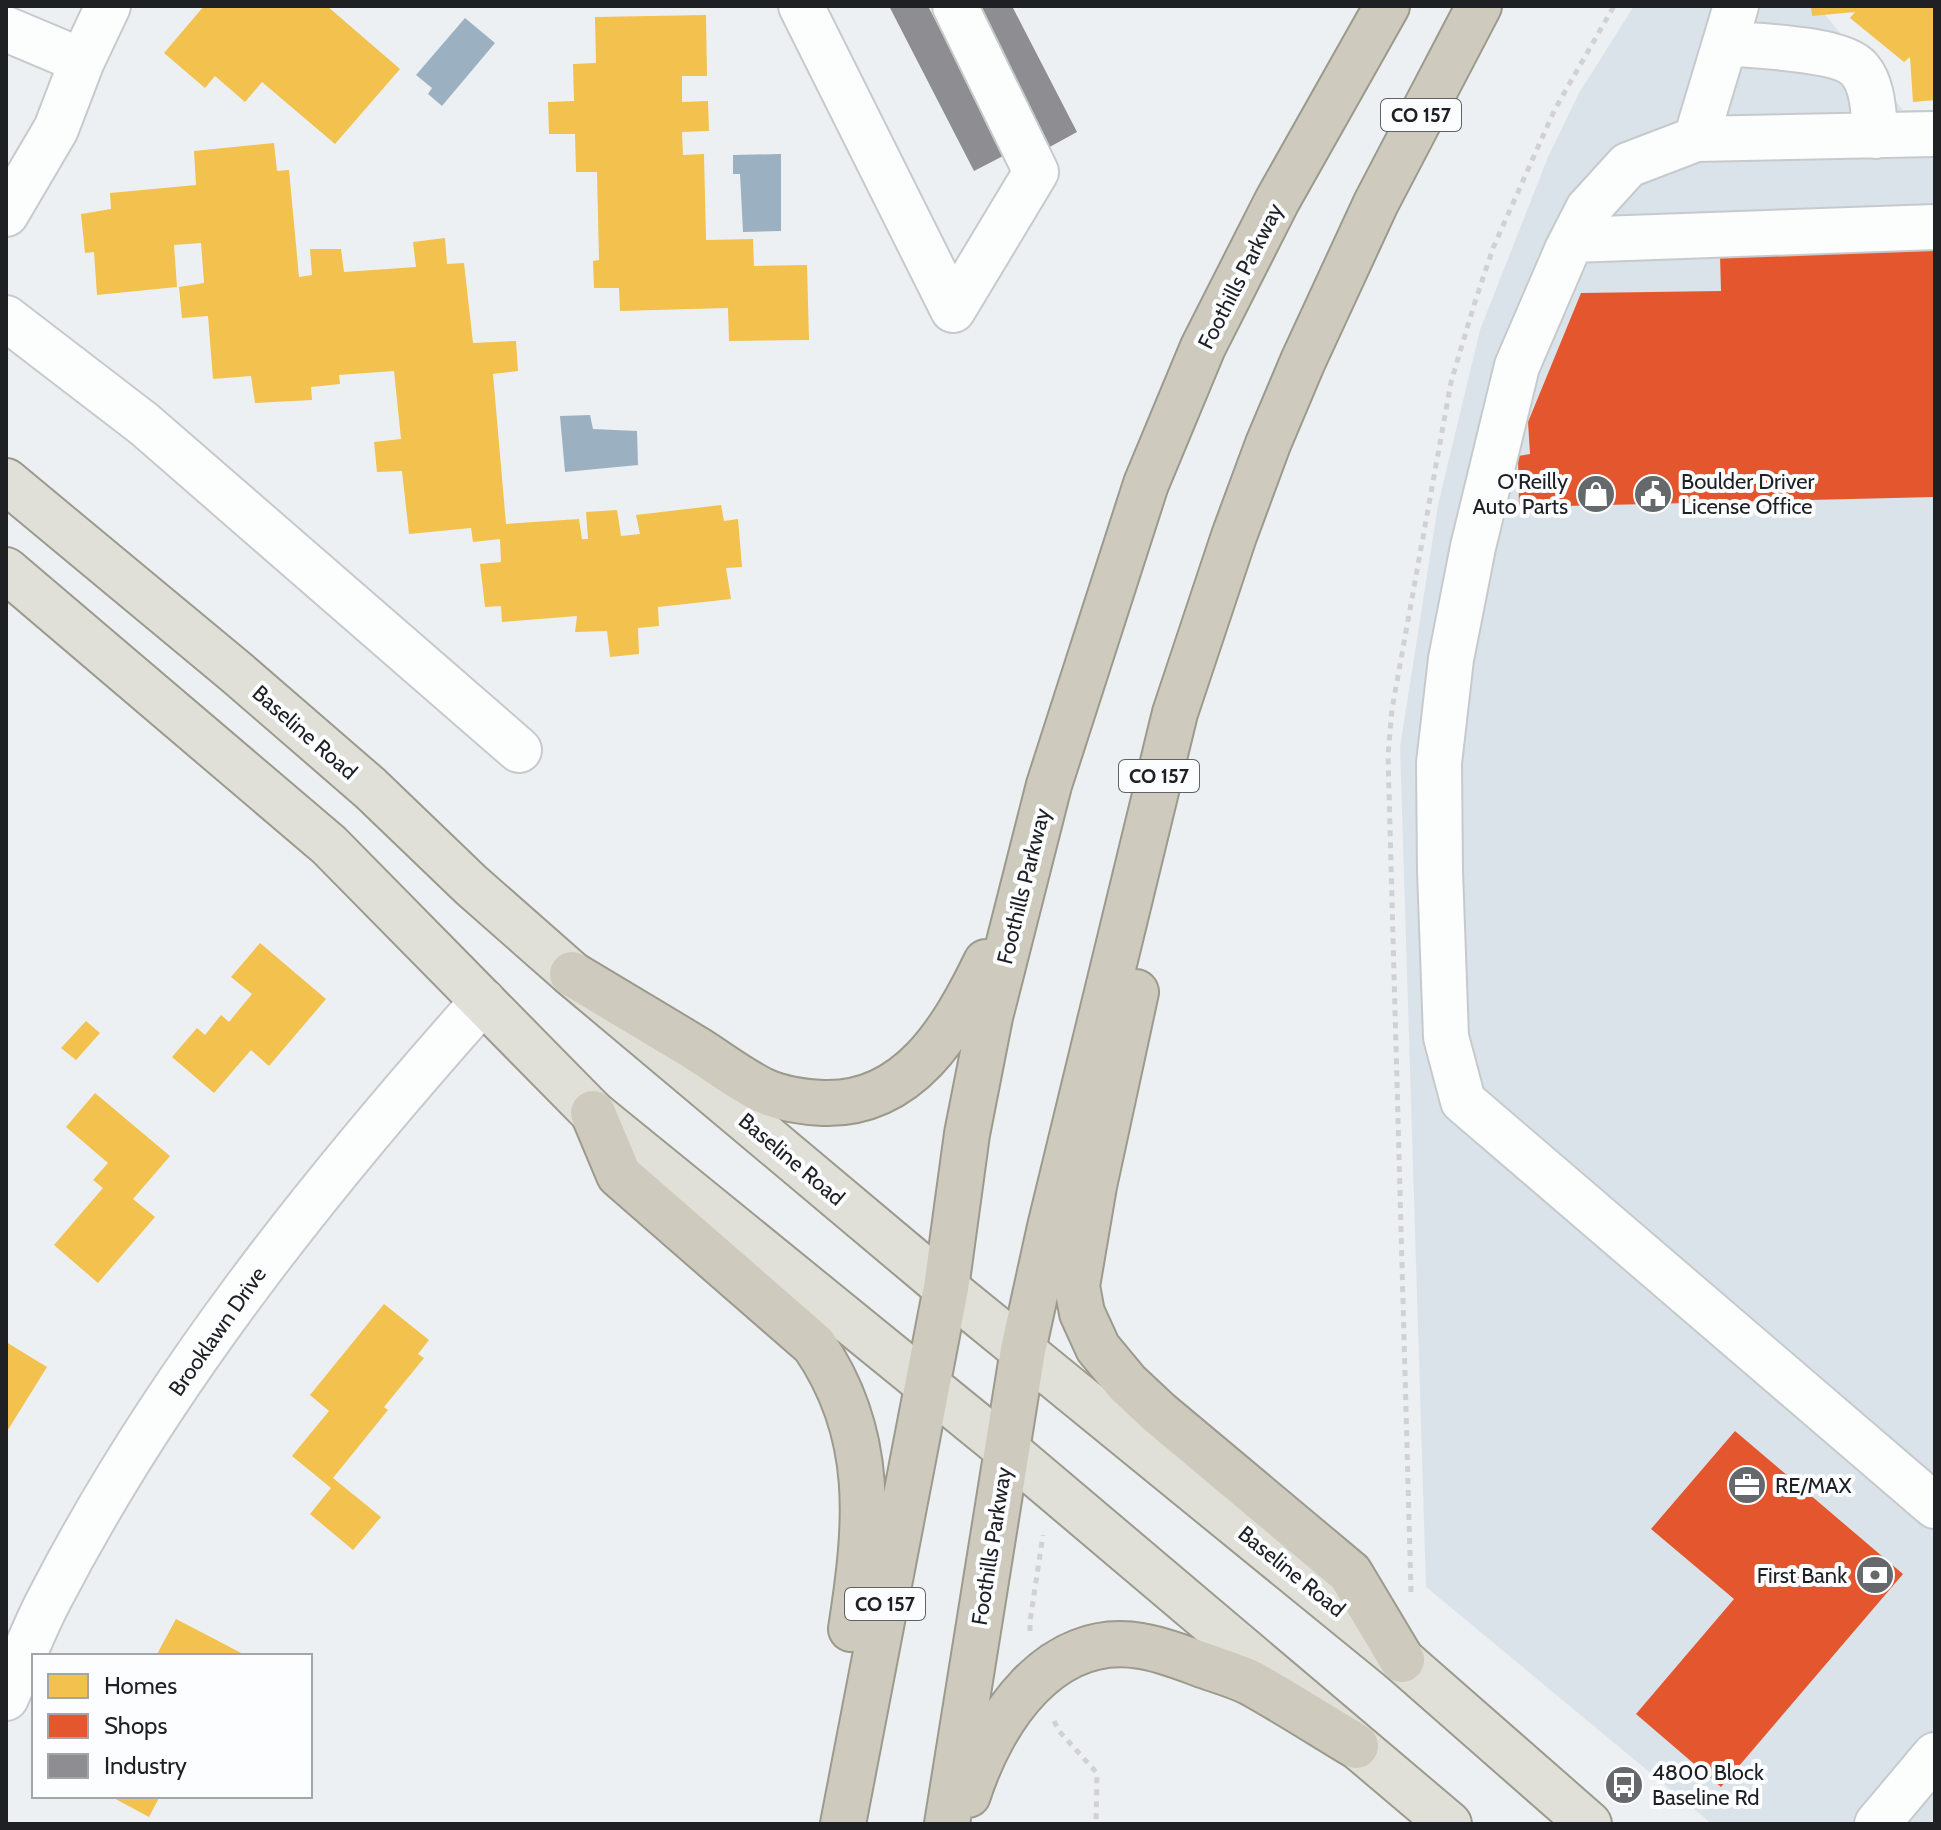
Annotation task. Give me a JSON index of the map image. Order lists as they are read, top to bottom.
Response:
{
  "streets": {
    "highway": ["CO 157", "Foothills Parkway"],
    "main road": ["Baseline Road"],
    "street": ["Brooklawn Drive"]
  },
  "crossings": [
    ["Foothills Parkway", "Baseline Road"]
  ],
  "places": {
    "shop": ["O'Reilly Auto Parts"],
    "public building": ["Boulder Driver License Office"],
    "office": ["RE/MAX"],
    "bank": ["First Bank"],
    "bus stop": ["4800 Block Baseline Rd"]
  },
  "legend": ["Homes", "Shops", "Industry"]
}
